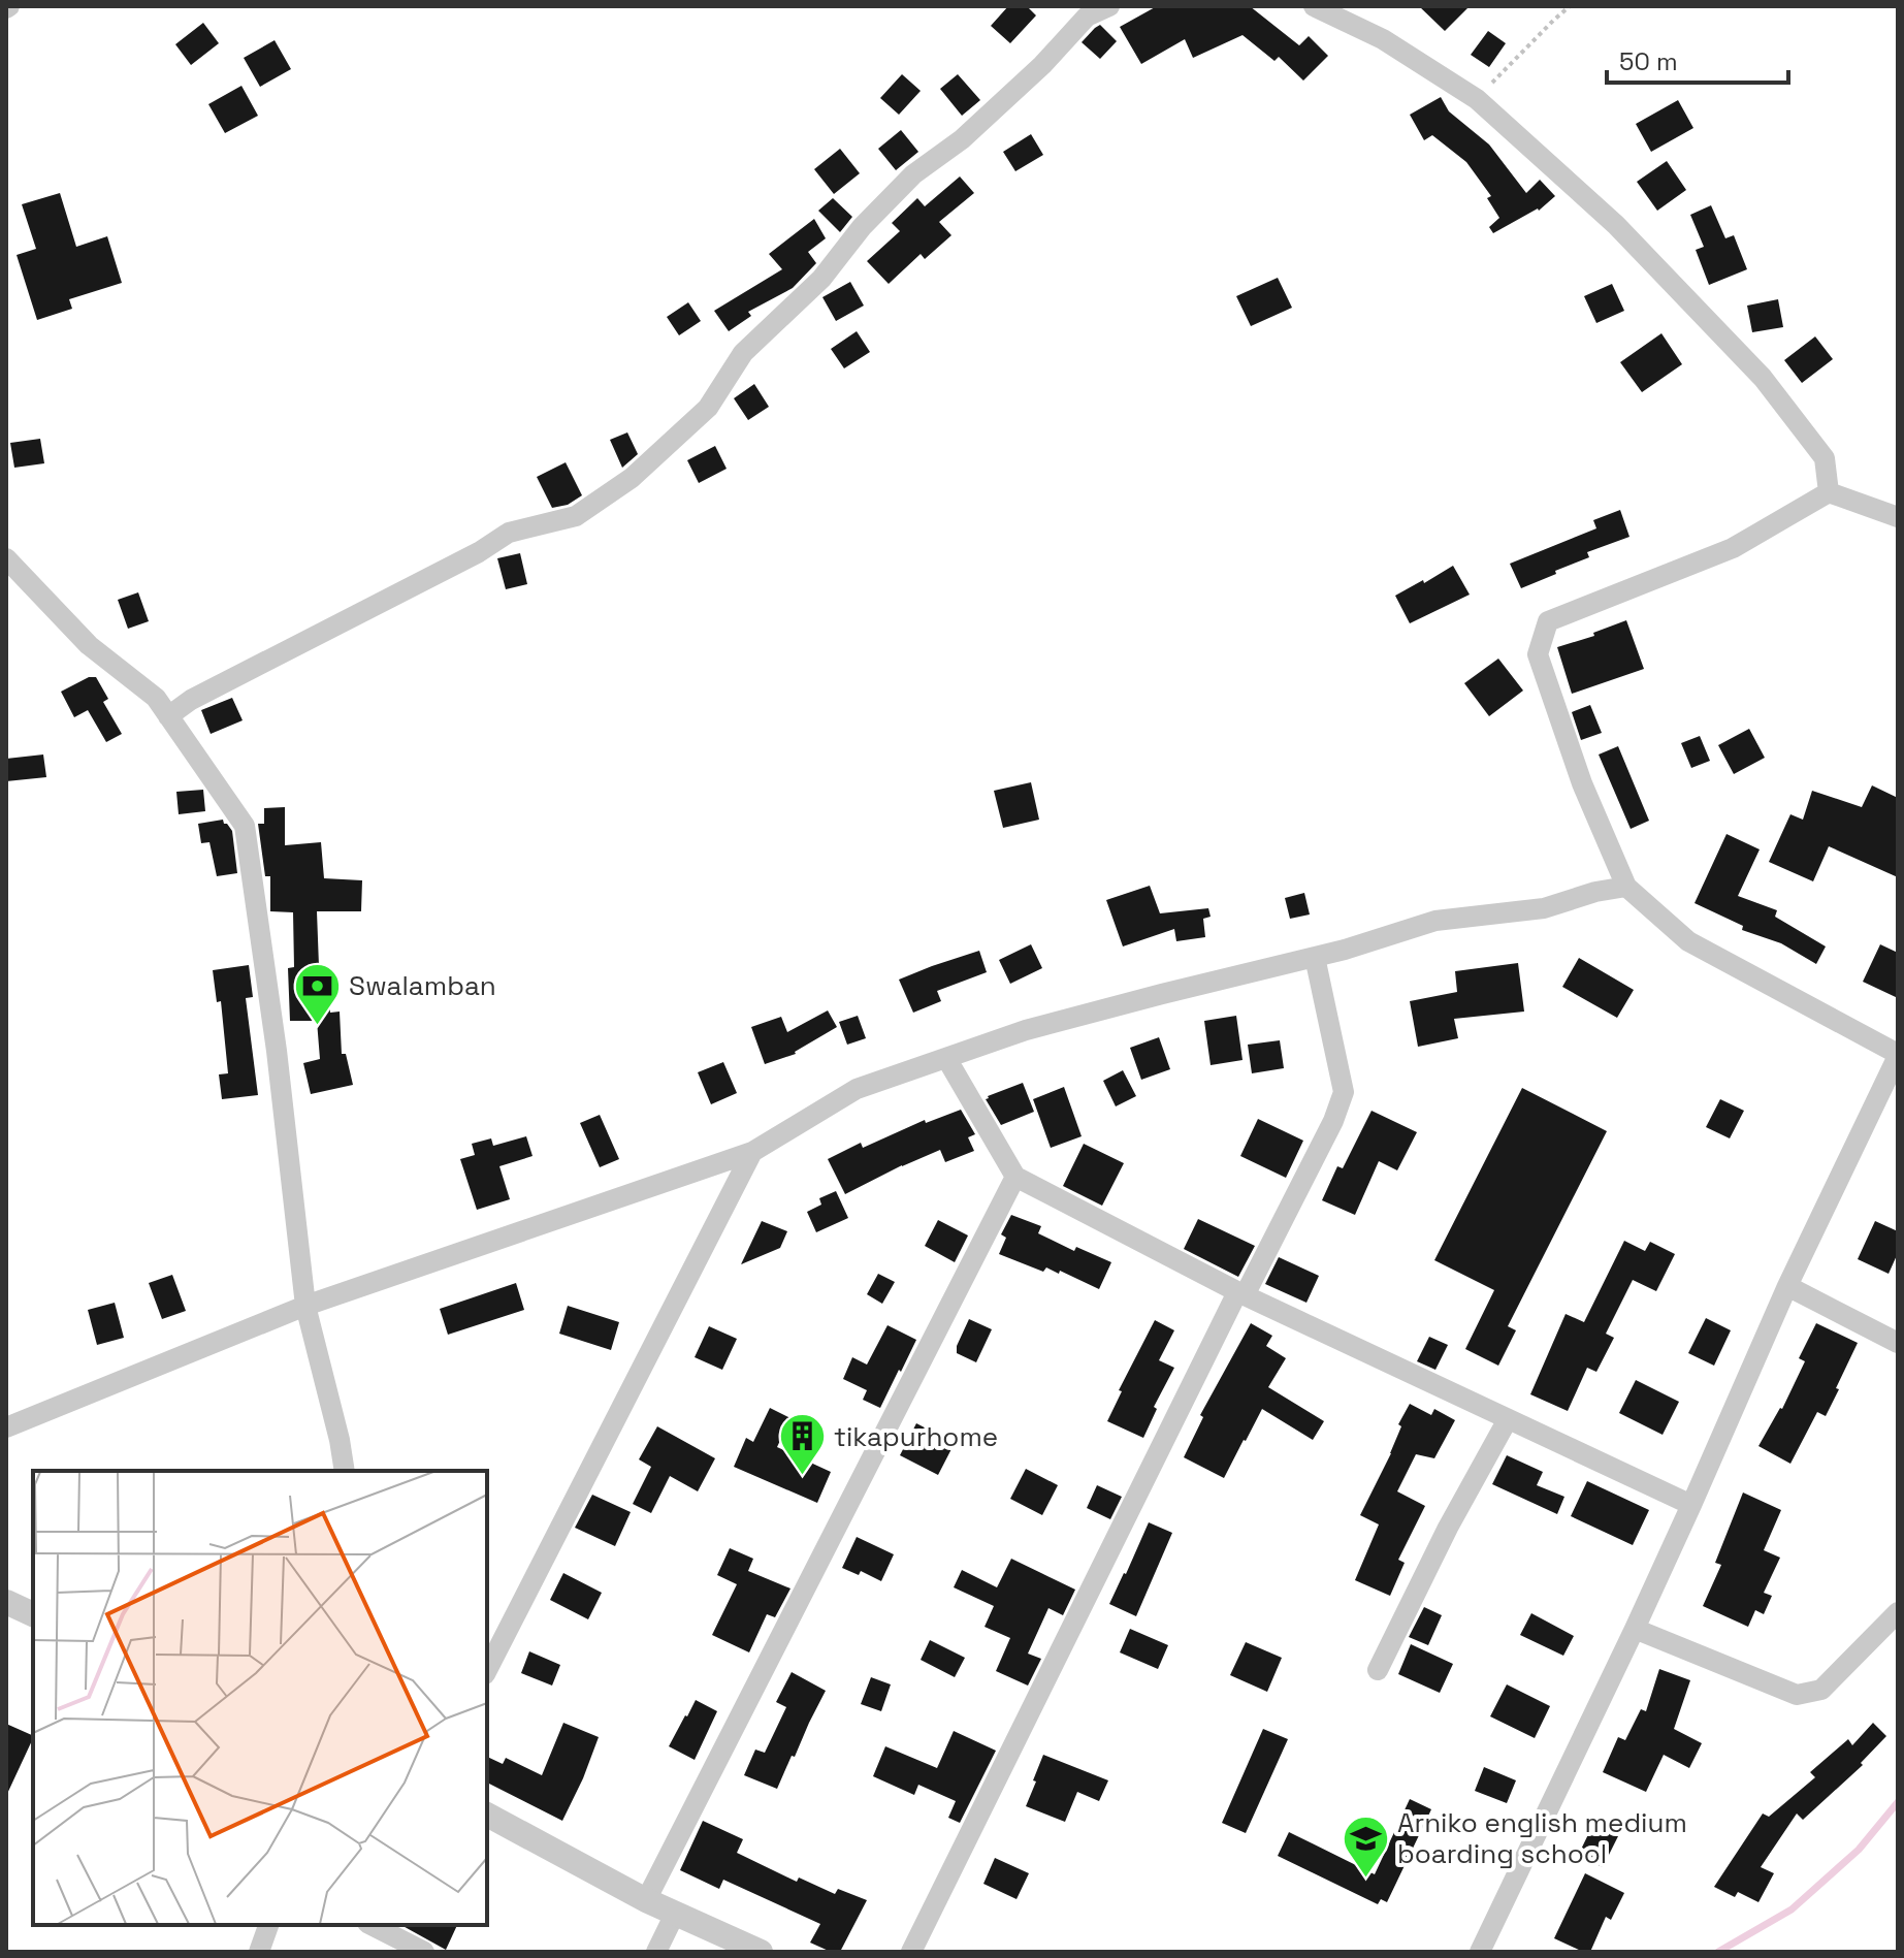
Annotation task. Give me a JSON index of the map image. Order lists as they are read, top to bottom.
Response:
{
  "places": {
    "bank": ["Swalamban"],
    "building": ["tikapurhome"],
    "school or university": ["Arniko english medium boarding school"]
  },
  "scale_bar": "50 m"
}
